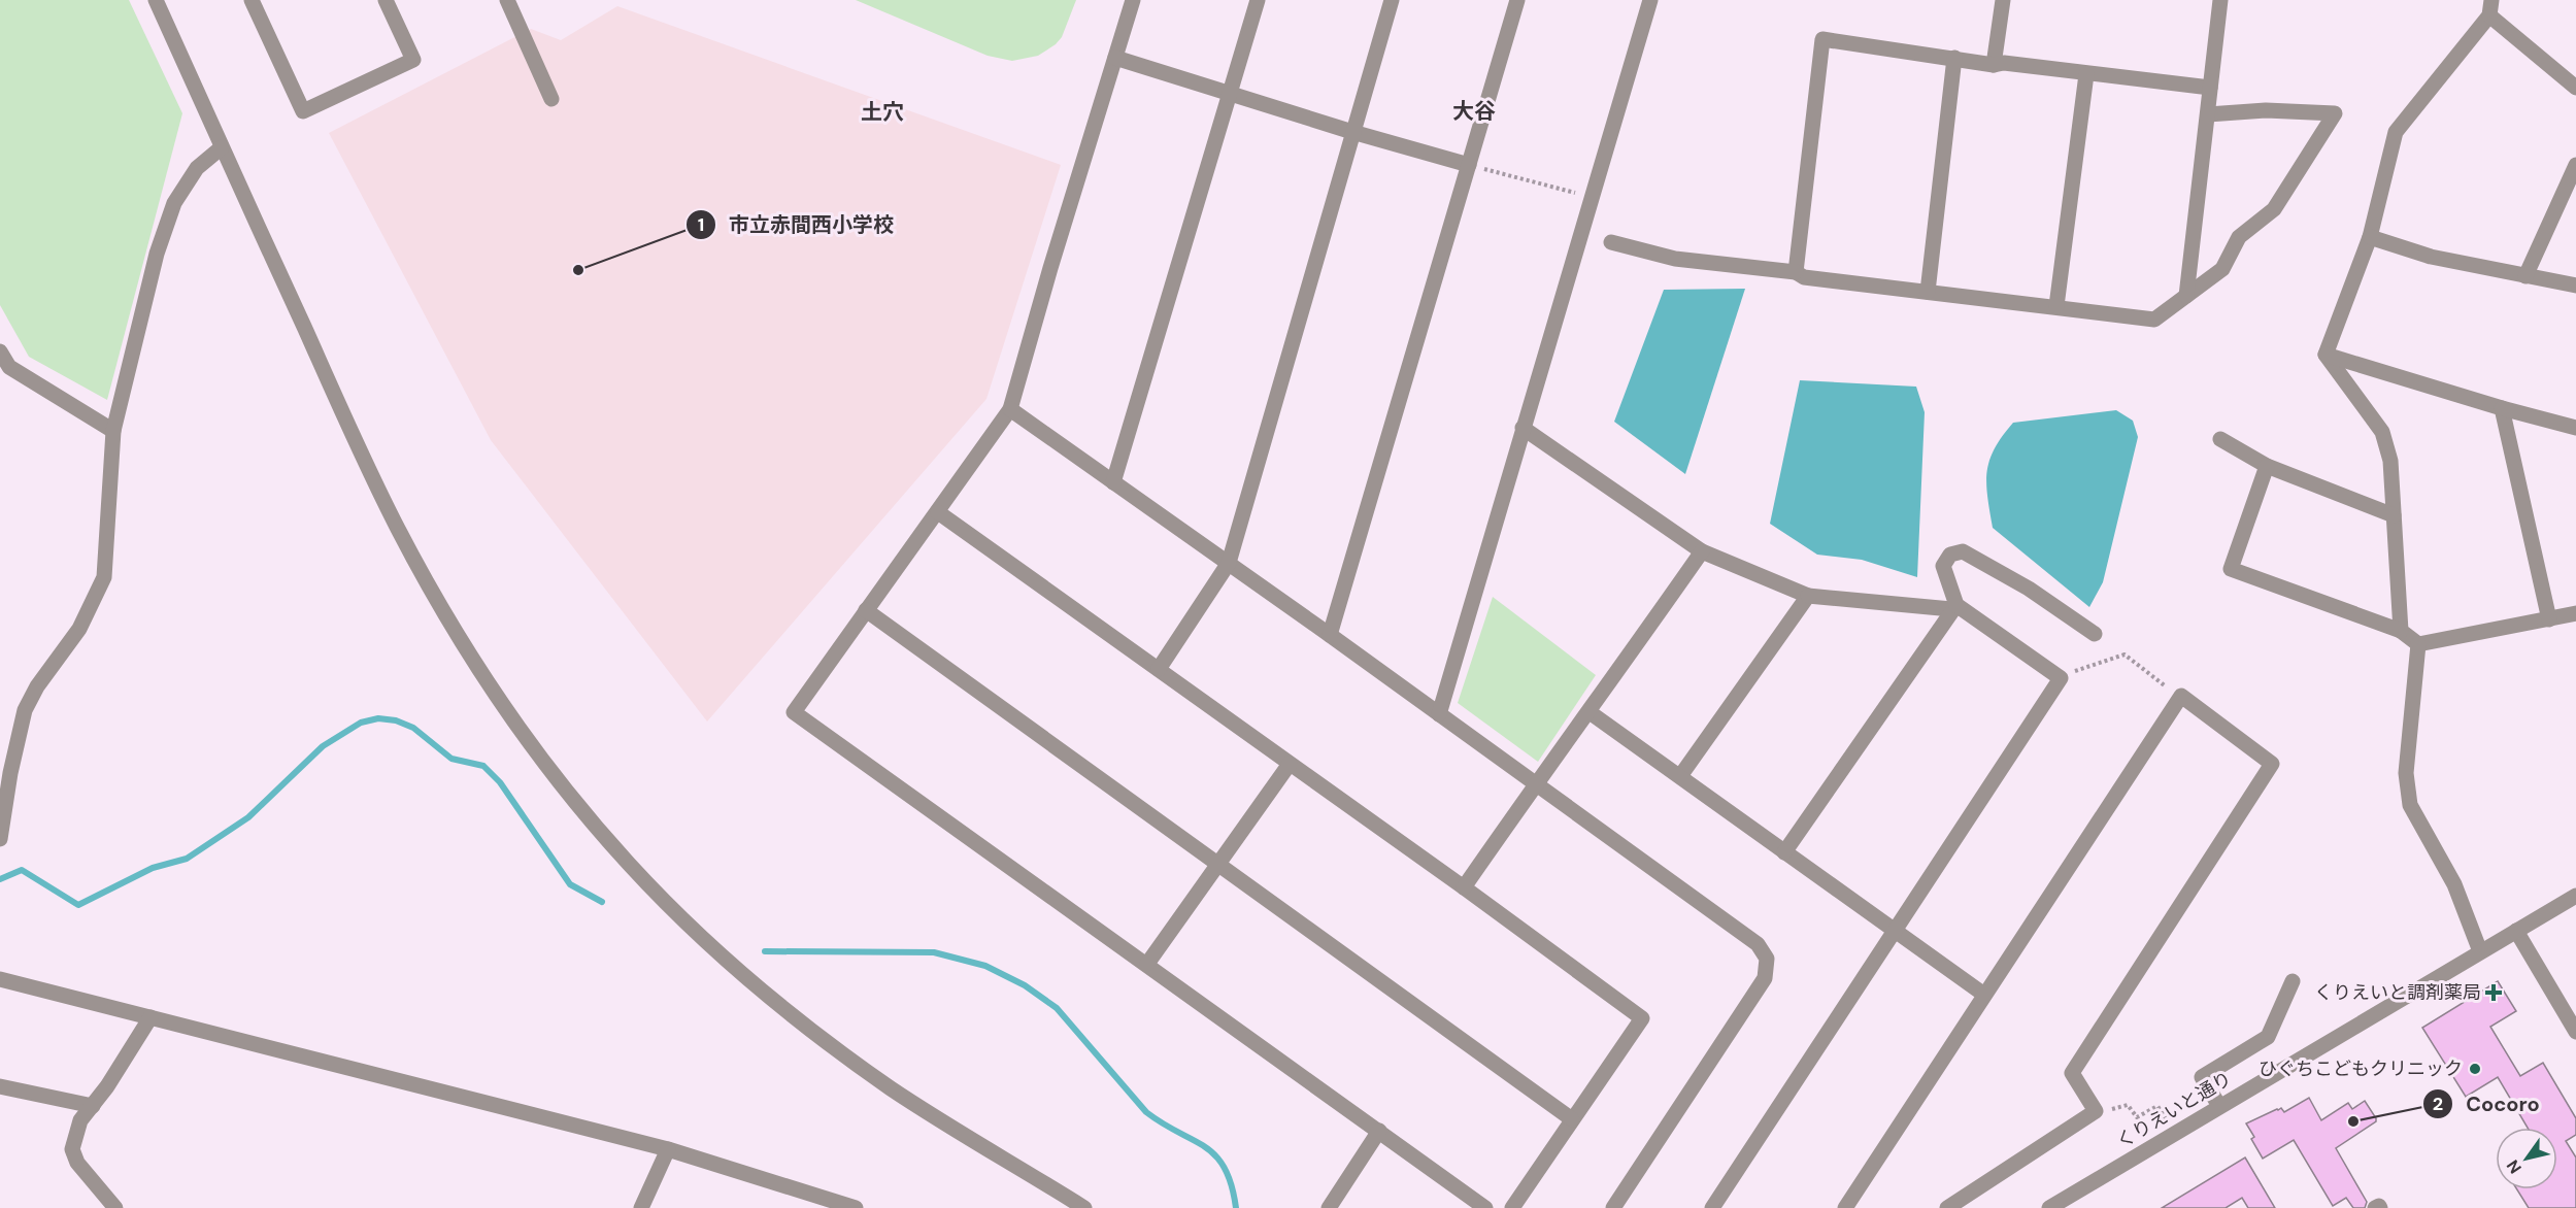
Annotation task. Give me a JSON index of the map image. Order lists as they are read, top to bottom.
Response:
{
  "streets": {
    "street": ["くりえいと通り"]
  },
  "districts": ["大谷", "土穴"],
  "places": {
    "other": ["市立赤間西小学校", "ひぐちこどもクリニック", "Cocoro"],
    "health": ["くりえいと調剤薬局"]
  },
  "north": "bottom left"
}
